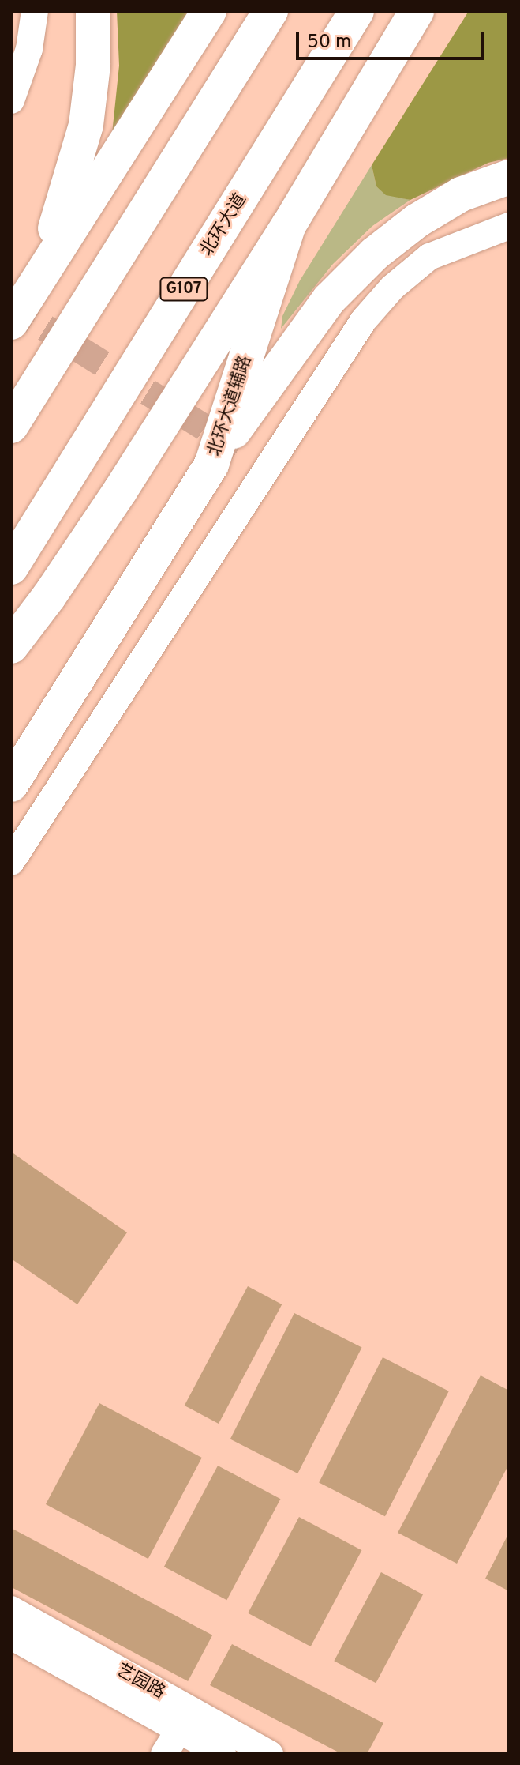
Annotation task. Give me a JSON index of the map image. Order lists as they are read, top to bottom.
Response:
{
  "streets": {
    "main road": ["北环大道", "G107", "北环大道辅路"],
    "street": ["艺园路"]
  },
  "scale_bar": "50 m"
}
